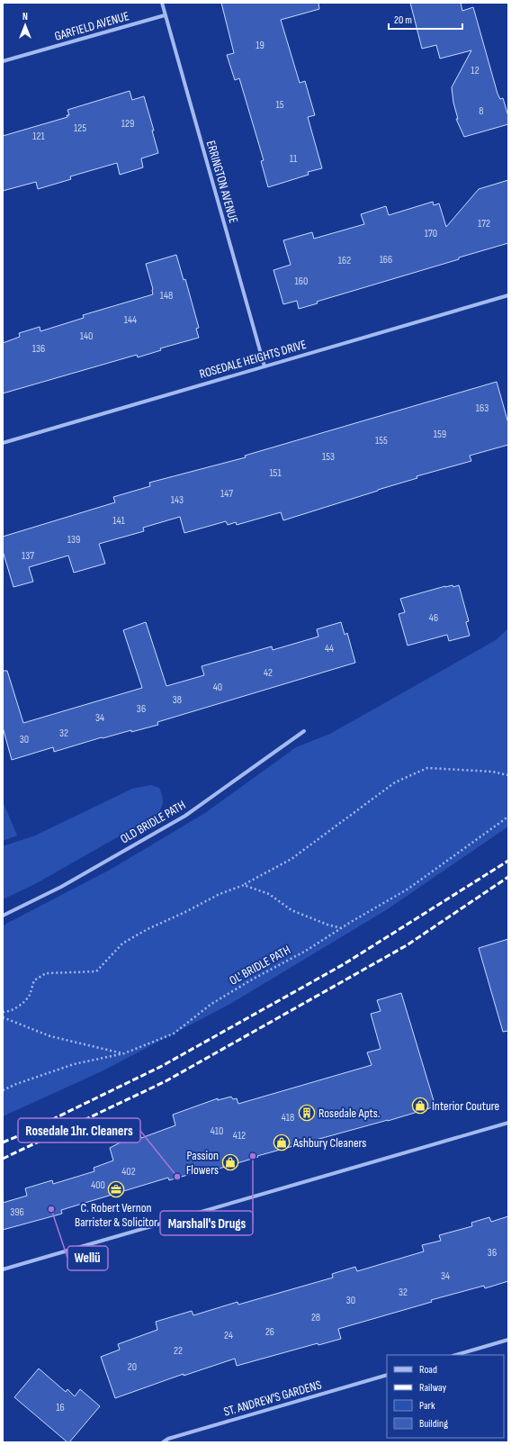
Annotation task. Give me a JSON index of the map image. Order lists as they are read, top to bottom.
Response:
{
  "streets": {
    "street": [
      "GARFIELD AVENUE",
      "ERRINGTON AVENUE",
      "ROSEDALE HEIGHTS DRIVE",
      "OLD BRIDLE PATH",
      "ST. ANDREW'S GARDENS"
    ],
    "path": ["OL' BRIDLE PATH"]
  },
  "crossings": [
    ["GARFIELD AVENUE", "ERRINGTON AVENUE"],
    ["ERRINGTON AVENUE", "ROSEDALE HEIGHTS DRIVE"]
  ],
  "places": {
    "shop": ["Interior Couture", "Ashbury Cleaners", "Passion Flowers"],
    "building": ["Rosedale Apts."],
    "other": ["Marshall's Drugs", "Rosedale 1hr. Cleaners", "Wellü"],
    "office": ["C. Robert Vernon Barrister & Solicitor"]
  },
  "house_numbers": [
    "19",
    "12",
    "15",
    "8",
    "129",
    "125",
    "121",
    "11",
    "172",
    "170",
    "166",
    "162",
    "160",
    "148",
    "144",
    "140",
    "136",
    "163",
    "159",
    "155",
    "153",
    "151",
    "147",
    "143",
    "141",
    "139",
    "137",
    "46",
    "44",
    "42",
    "40",
    "38",
    "36",
    "34",
    "32",
    "30",
    "418",
    "410",
    "412",
    "402",
    "400",
    "396",
    "36",
    "34",
    "32",
    "30",
    "28",
    "26",
    "24",
    "22",
    "20",
    "16"
  ],
  "legend": [
    "Road",
    "Railway",
    "Park",
    "Building"
  ],
  "scale_bar": "20 m",
  "north": "top"
}
